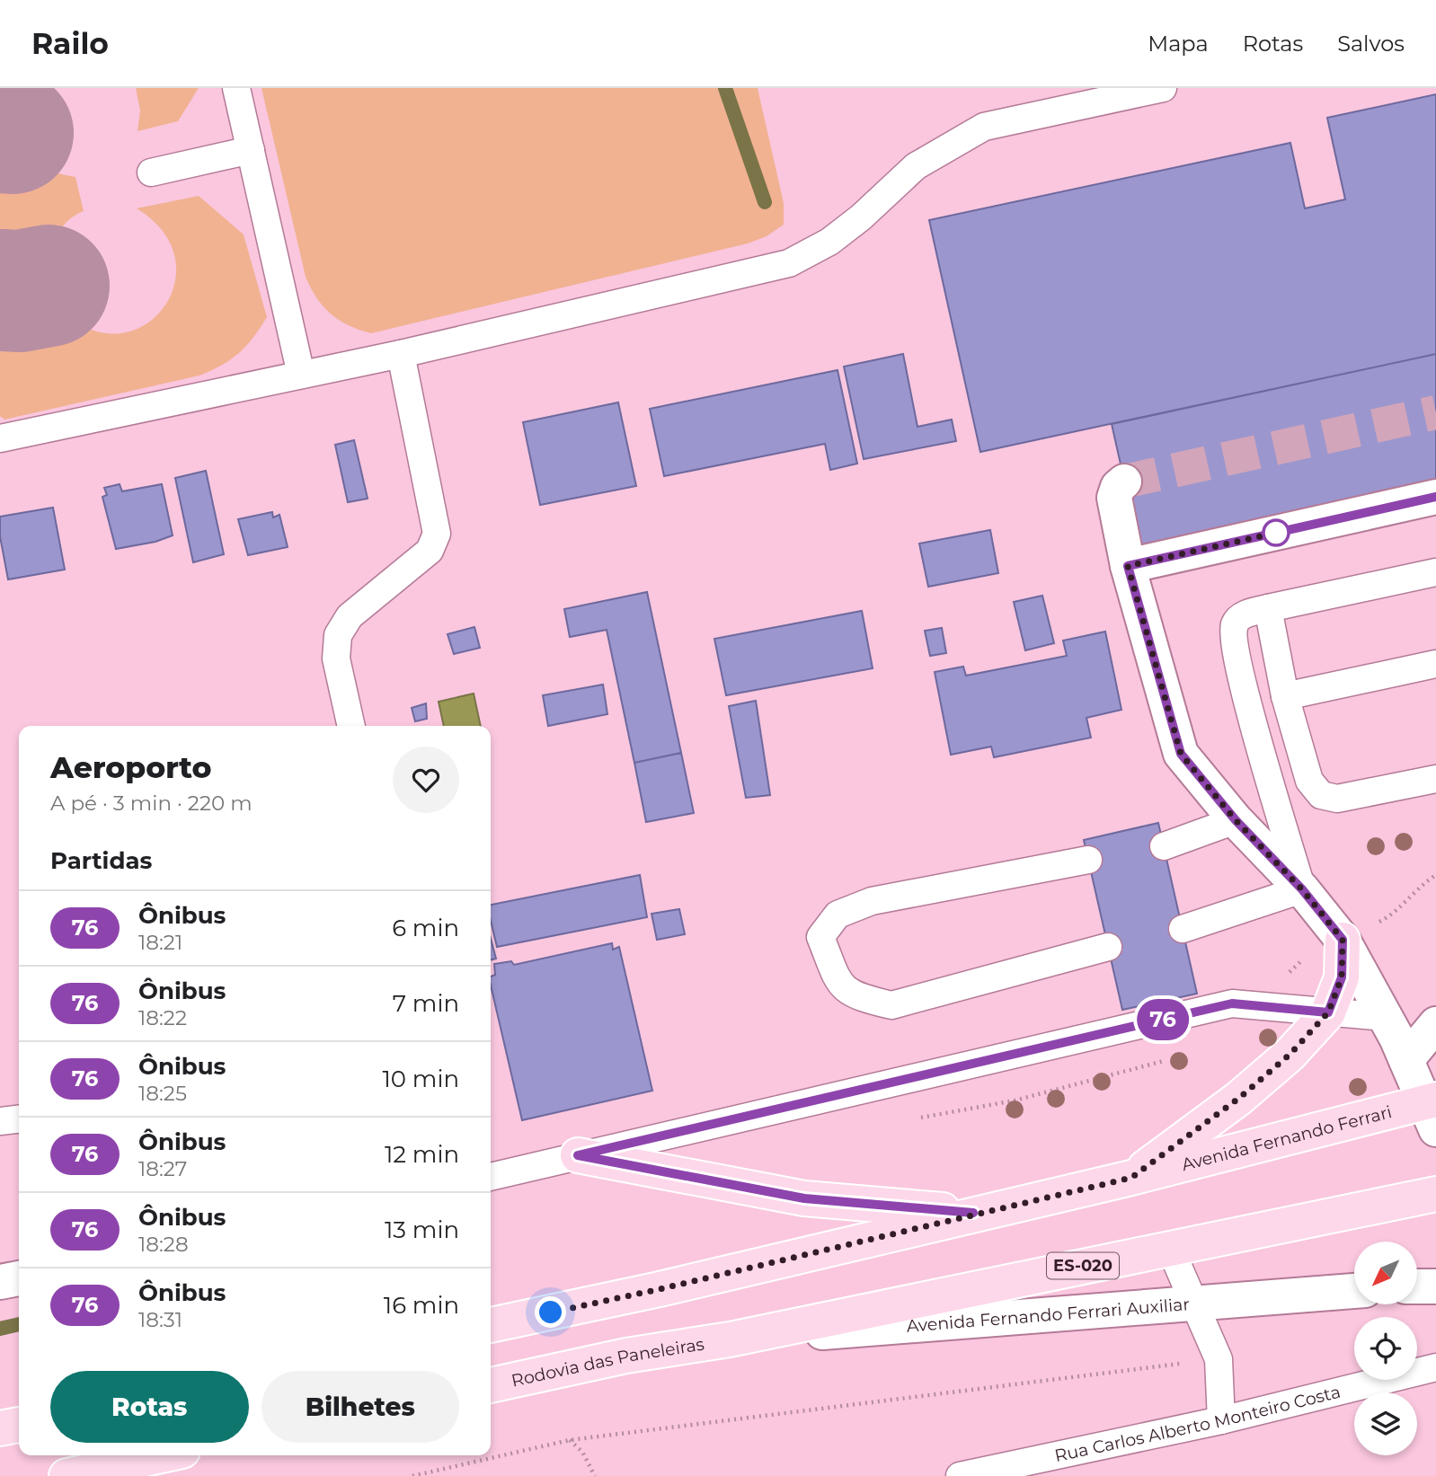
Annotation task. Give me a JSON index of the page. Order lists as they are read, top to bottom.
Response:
{
  "streets": {
    "main road": ["Avenida Fernando Ferrari", "ES-020", "Rodovia das Paneleiras"],
    "street": ["Avenida Fernando Ferrari Auxiliar"],
    "lane": ["Rua Carlos Alberto Monteiro Costa"]
  },
  "crossings": [
    ["ES-020", "Avenida Fernando Ferrari Auxiliar"],
    ["ES-020", "Rodovia das Paneleiras"],
    ["Avenida Fernando Ferrari Auxiliar", "Rodovia das Paneleiras"]
  ],
  "lines": ["bus line 76"],
  "north": "bottom left",
  "page": {
    "header": "Railo",
    "nav": ["Mapa", "Rotas", "Salvos"],
    "on_map": "76",
    "heading": [
      ["Aeroporto", "A pé · 3 min · 220 m"],
      "Partidas"
    ],
    "list": [
      {
        "mark": "76",
        "name": "Ônibus",
        "note": "18:21",
        "value": "6 min"
      },
      {
        "mark": "76",
        "name": "Ônibus",
        "note": "18:22",
        "value": "7 min"
      },
      {
        "mark": "76",
        "name": "Ônibus",
        "note": "18:25",
        "value": "10 min"
      },
      {
        "mark": "76",
        "name": "Ônibus",
        "note": "18:27",
        "value": "12 min"
      },
      {
        "mark": "76",
        "name": "Ônibus",
        "note": "18:28",
        "value": "13 min"
      },
      {
        "mark": "76",
        "name": "Ônibus",
        "note": "18:31",
        "value": "16 min"
      }
    ],
    "buttons": ["Rotas", "Bilhetes"]
  }
}
